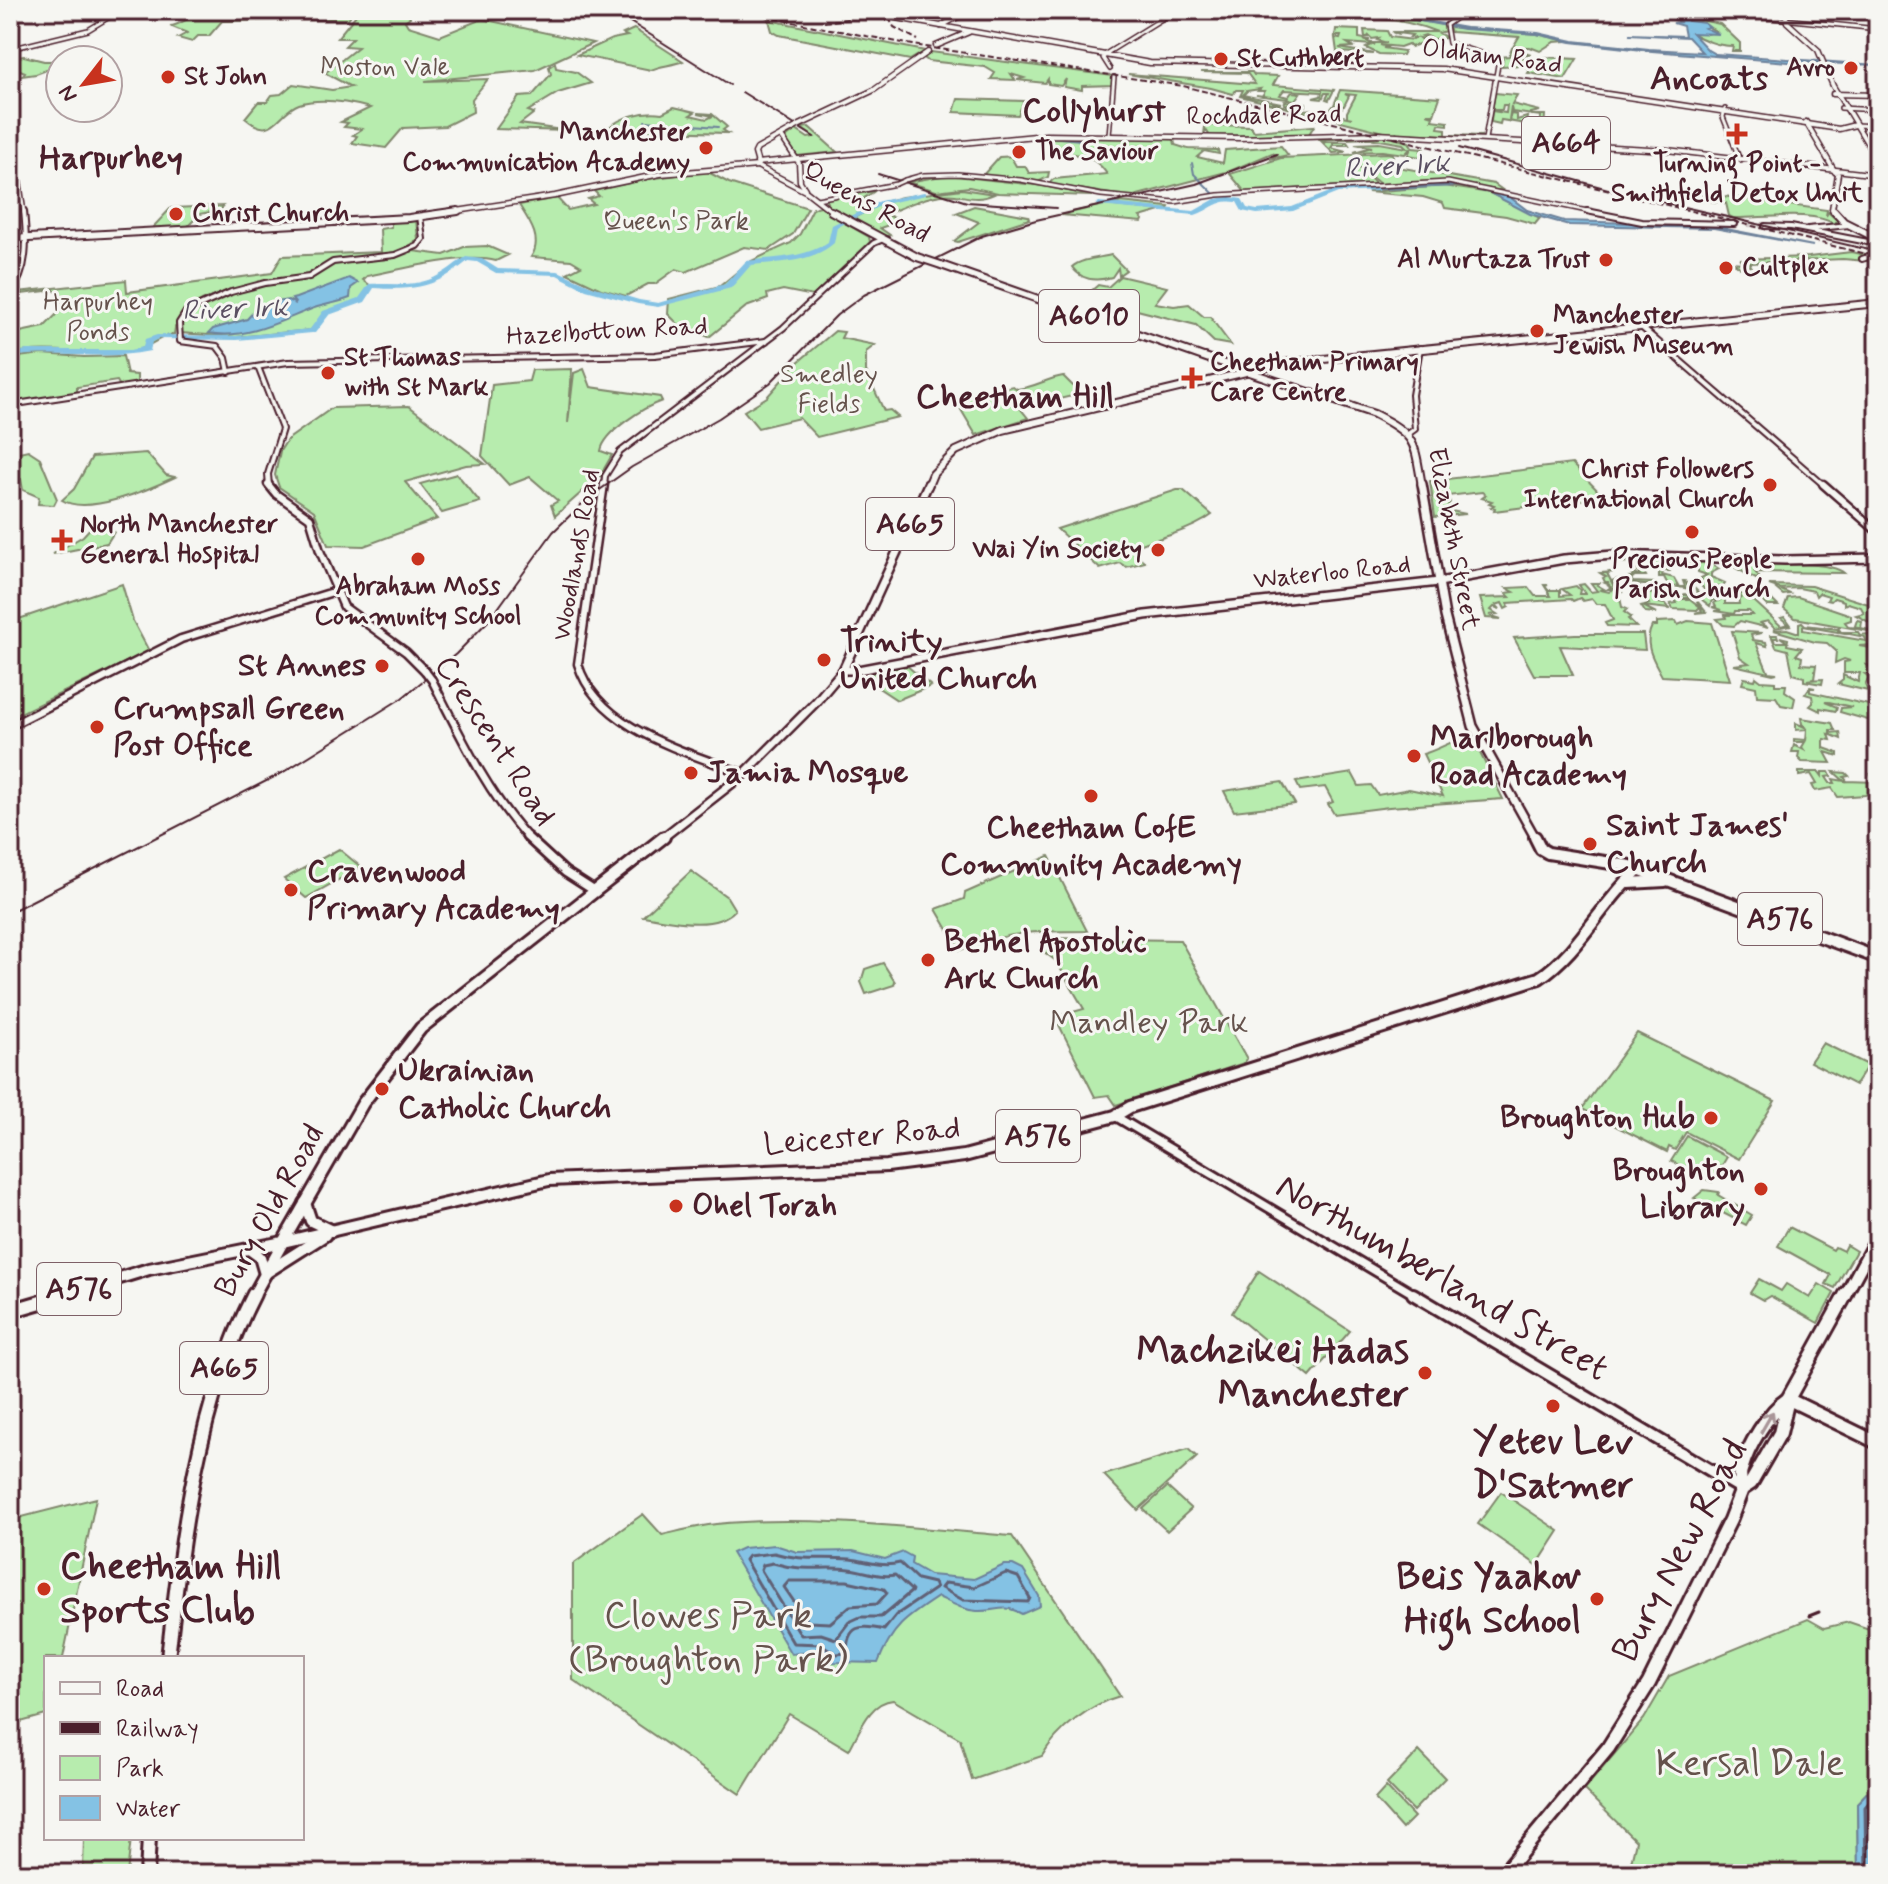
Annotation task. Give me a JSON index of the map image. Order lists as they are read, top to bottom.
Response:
{
  "streets": {
    "main road": [
      "Oldham Road",
      "Rochdale Road",
      "A664",
      "Queens Road",
      "A6010",
      "A665",
      "Elizabeth Street",
      "Waterloo Road",
      "A576",
      "Leicester Road",
      "Bury Old Road",
      "Bury New Road"
    ],
    "street": [
      "Hazelbottom Road",
      "Woodlands Road",
      "Crescent Road",
      "Northumberland Street"
    ]
  },
  "crossings": [
    ["Oldham Road", "Queens Road"],
    ["Rochdale Road", "Queens Road"],
    ["Queens Road", "A665"],
    ["Queens Road", "Woodlands Road"],
    ["Hazelbottom Road", "Woodlands Road"],
    ["Hazelbottom Road", "Crescent Road"],
    ["A665", "Elizabeth Street"],
    ["A665", "Woodlands Road"],
    ["A665", "Waterloo Road"],
    ["A665", "Crescent Road"],
    ["A665", "Bury Old Road"],
    ["Elizabeth Street", "Waterloo Road"],
    ["Elizabeth Street", "A576"],
    ["Elizabeth Street", "Leicester Road"],
    ["Crescent Road", "Bury Old Road"],
    ["A576", "Leicester Road"],
    ["A576", "Bury Old Road"],
    ["Leicester Road", "Bury Old Road"],
    ["Leicester Road", "Northumberland Street"],
    ["Northumberland Street", "Bury New Road"]
  ],
  "districts": [
    "Ancoats",
    "Collyhurst",
    "Harpurhey",
    "Cheetham Hill"
  ],
  "water": ["River Irk"],
  "parks": [
    "Moston Vale",
    "Queen's Park",
    "Harpurhey Ponds",
    "Smedley Fields",
    "Mandley Park",
    "Clowes Park (Broughton Park)",
    "Kersal Dale"
  ],
  "places": {
    "other": [
      "St Cuthbert",
      "Avro",
      "St John",
      "Manchester Communication Academy",
      "The Saviour",
      "Christ Church",
      "Al Murtaza Trust",
      "Cultplex",
      "Manchester Jewish Museum",
      "St Thomas with St Mark",
      "Christ Followers International Church",
      "Precious People Parish Church",
      "Wai Yin Society",
      "Abraham Moss Community School",
      "Trinity United Church",
      "St Annes",
      "Crumpsall Green Post Office",
      "Marlborough Road Academy",
      "Jamia Mosque",
      "Cheetham CofE Community Academy",
      "Saint James' Church",
      "Cravenwood Primary Academy",
      "Bethel Apostolic Ark Church",
      "Ukrainian Catholic Church",
      "Broughton Hub",
      "Broughton Library",
      "Ohel Torah",
      "Machzikei Hadas Manchester",
      "Yetev Lev D'Satmer",
      "Cheetham Hill Sports Club",
      "Beis Yaakov High School"
    ],
    "health": ["Turning Point - Smithfield Detox Unit", "Cheetham Primary Care Centre", "North Manchester General Hospital"]
  },
  "legend": [
    "Road",
    "Railway",
    "Park",
    "Water"
  ],
  "north": "bottom left"
}
